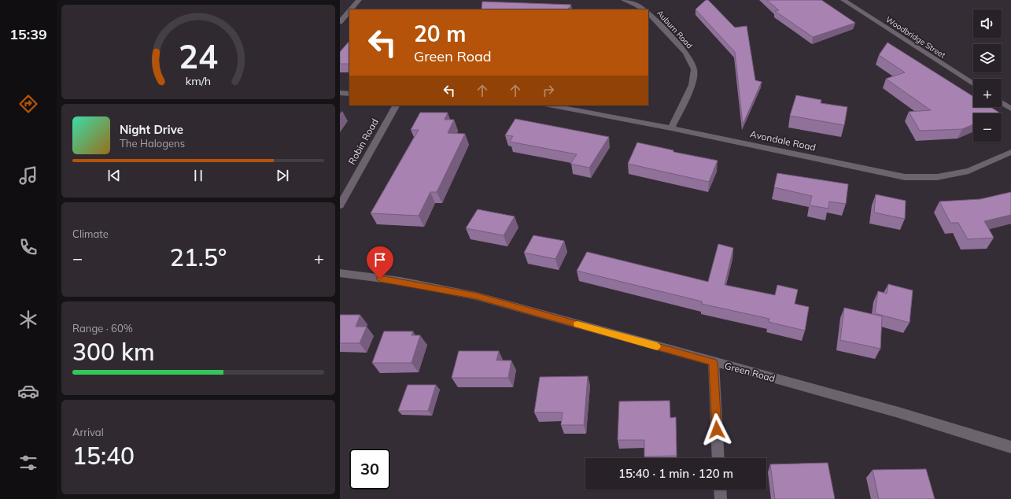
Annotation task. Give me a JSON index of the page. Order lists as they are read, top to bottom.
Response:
{
  "streets": {
    "street": [
      "Auburn Road",
      "Woodbridge Street",
      "Avondale Road",
      "Robin Road",
      "Green Road"
    ]
  },
  "crossings": [
    ["Auburn Road", "Avondale Road"]
  ],
  "page": {
    "tabs": "15:39",
    "map_buttons": ["+", "−"],
    "turn": ["20 m", "Green Road"],
    "song": ["Night Drive", "The Halogens"],
    "tile": [
      "Climate",
      ["Range · 60%", "300 km"],
      ["Arrival", "15:40"]
    ],
    "heat": ["−", "21.5°", "+"],
    "limit": "30",
    "trip": "15:40 · 1 min · 120 m",
    "gauge": ["24", "km/h"]
  }
}
